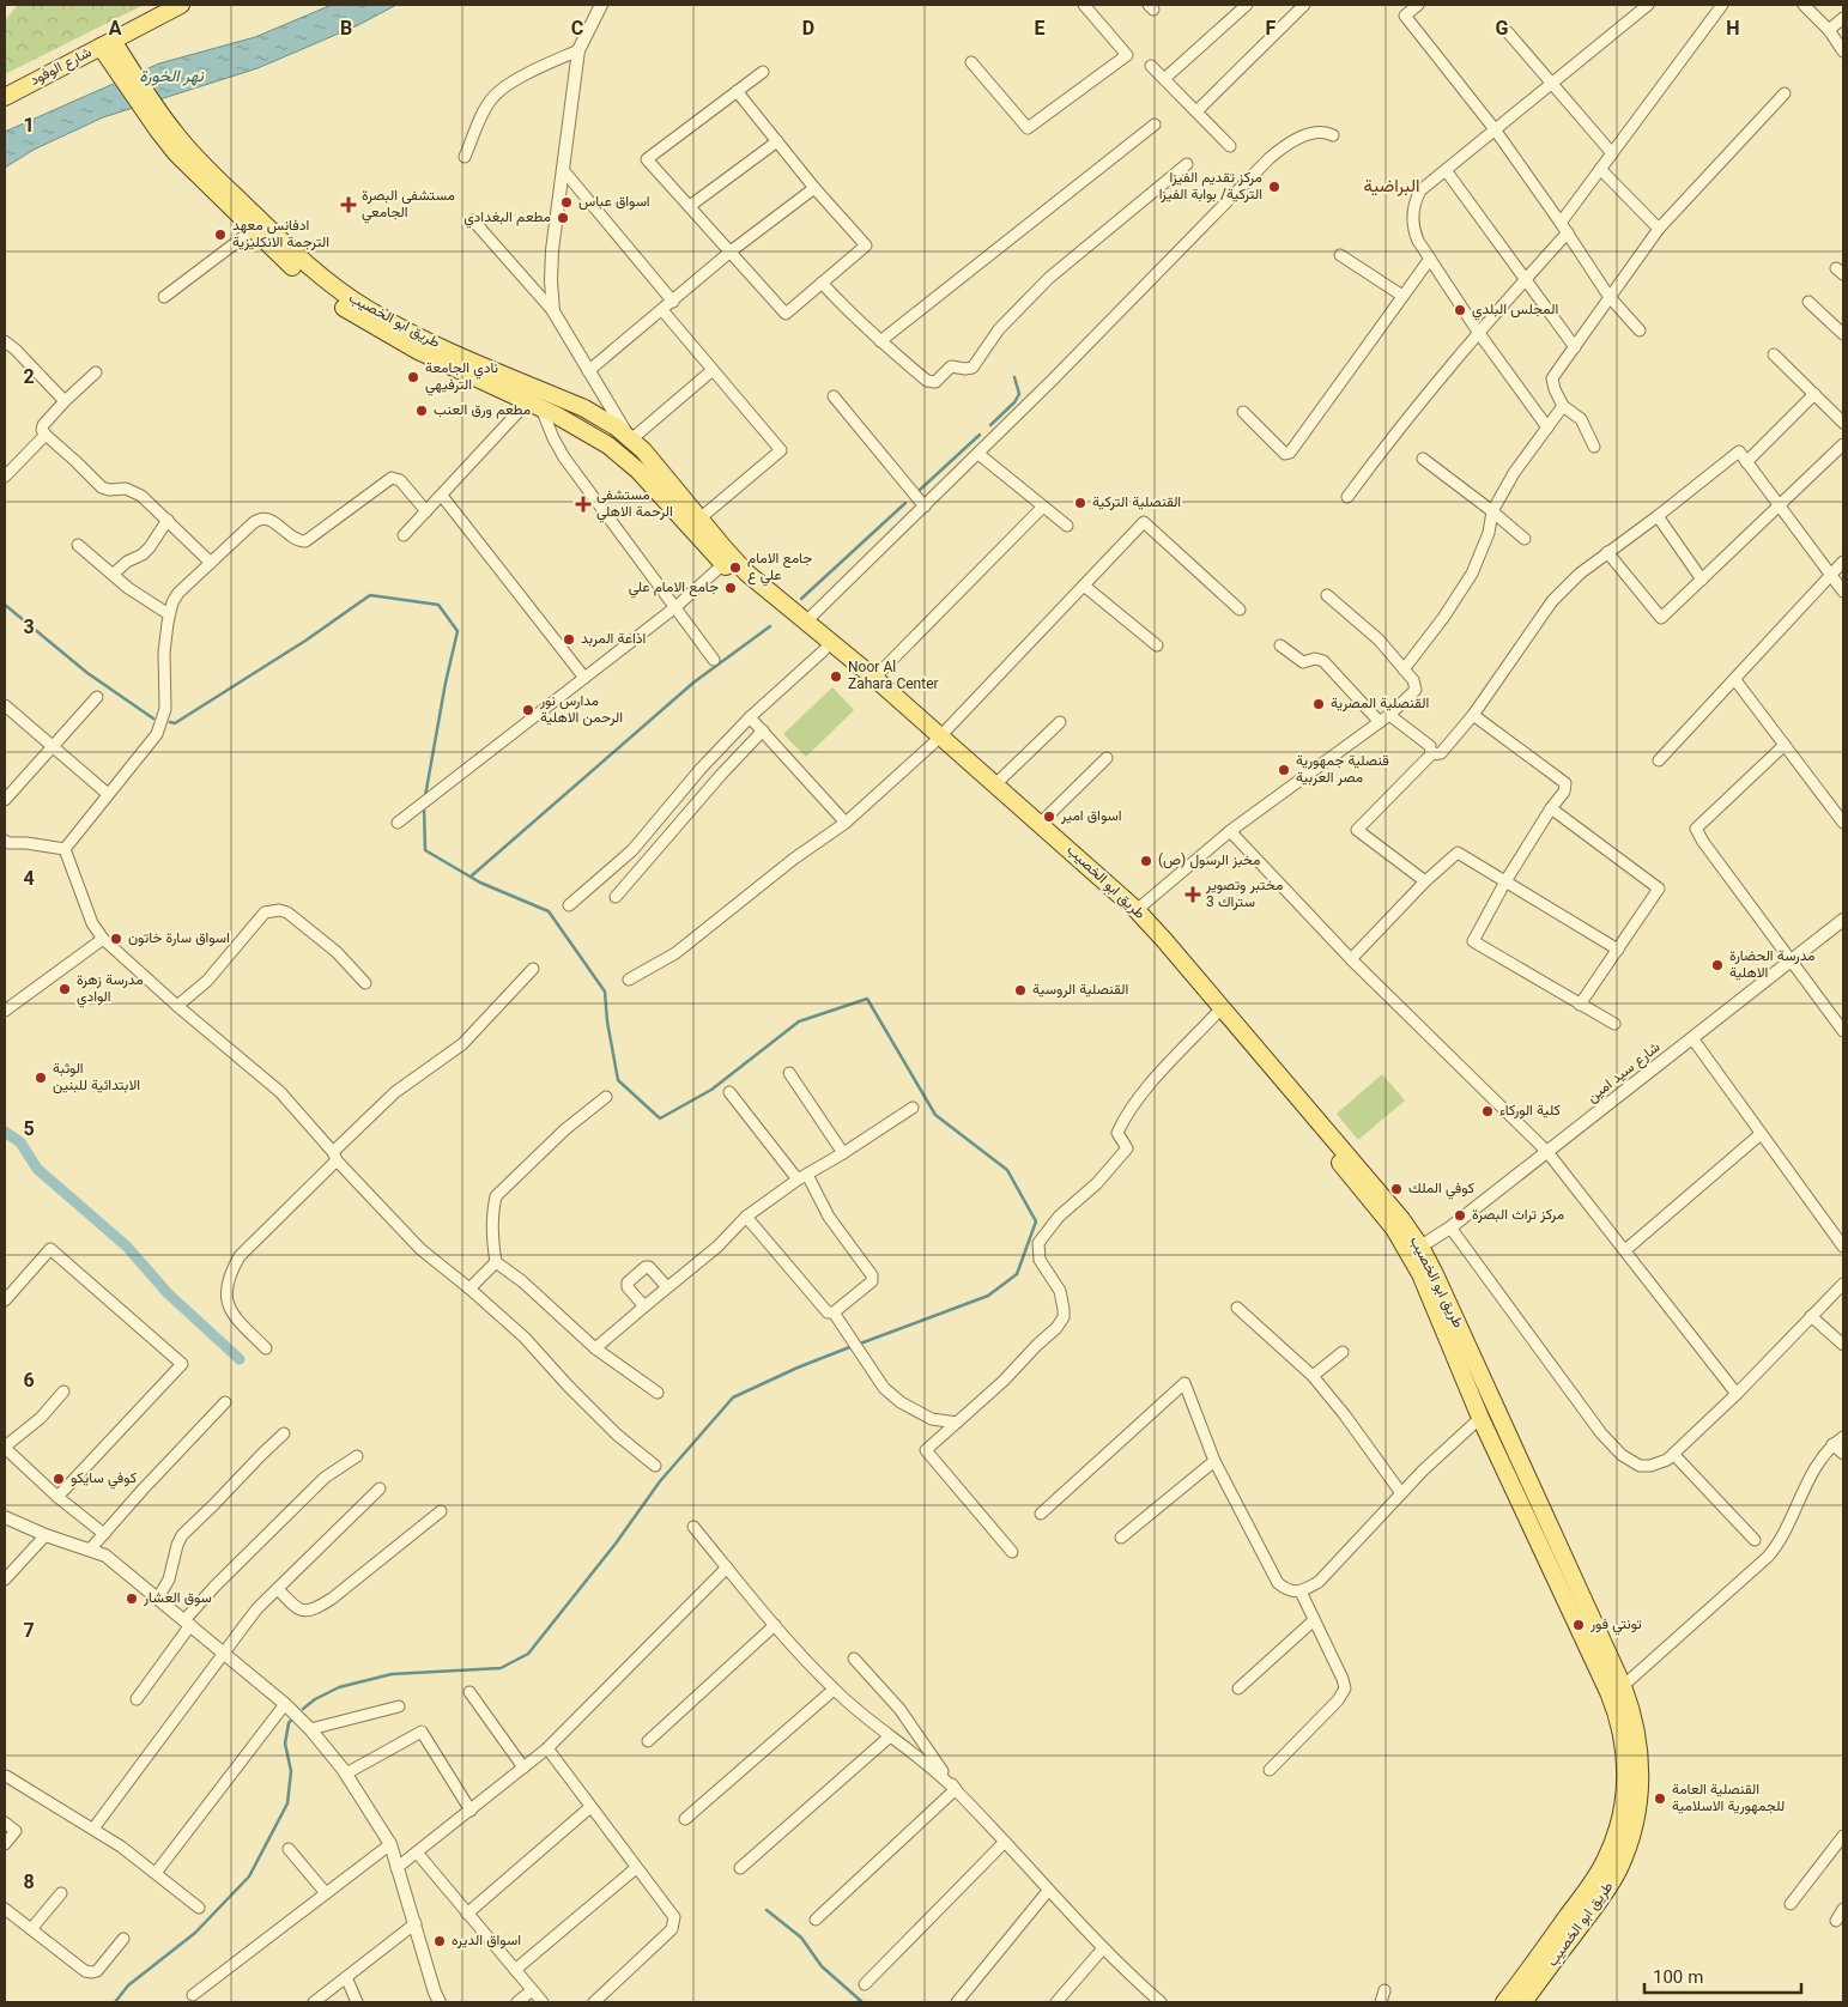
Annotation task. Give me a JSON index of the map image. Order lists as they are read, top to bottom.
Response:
{
  "streets": {
    "main road": ["شارع الوفود", "طريق ابو الخصيب"],
    "street": ["شارع سيد امين"]
  },
  "crossings": [
    ["شارع الوفود", "طريق ابو الخصيب"],
    ["طريق ابو الخصيب", "شارع سيد امين"]
  ],
  "districts": ["البراضية"],
  "water": ["نهر الخورة"],
  "places": {
    "other": [
      "مركز تقديم الفيزا التركية/ بوابة الفيزا",
      "اسواق عباس",
      "مطعم البغدادي",
      "ادفانس معهد الترجمة الانكليزية",
      "المجلس البلدي",
      "نادي الجامعة الترفيهي",
      "مطعم ورق العنب",
      "القنصلية التركية",
      "جامع الامام علي ع",
      "جامع الامام علي",
      "اذاعة المربد",
      "Noor Al Zahara Center",
      "القنصلية المصرية",
      "مدارس نور الرحمن الاهلية",
      "قنصلية جمهورية مصر العربية",
      "اسواق امير",
      "مخبز الرسول (ص)",
      "اسواق سارة خاتون",
      "مدرسة الحضارة الاهلية",
      "مدرسة زهرة الوادي",
      "القنصلية الروسية",
      "الوثبة الابتدائية للبنين",
      "كلية الوركاء",
      "كوفي الملك",
      "مركز تراث البصرة",
      "كوفي سايكو",
      "سوق العشار",
      "تونتي فور",
      "القنصلية العامة للجمهورية الاسلامية",
      "اسواق الديره"
    ],
    "health": ["مستشفى البصرة الجامعي", "مستشفى الرحمة الاهلي", "مختبر وتصوير ستراك 3"]
  },
  "scale_bar": "100 m",
  "grid": {
    "columns": [
      "A",
      "B",
      "C",
      "D",
      "E",
      "F",
      "G",
      "H"
    ],
    "rows": [
      "1",
      "2",
      "3",
      "4",
      "5",
      "6",
      "7",
      "8"
    ]
  }
}
